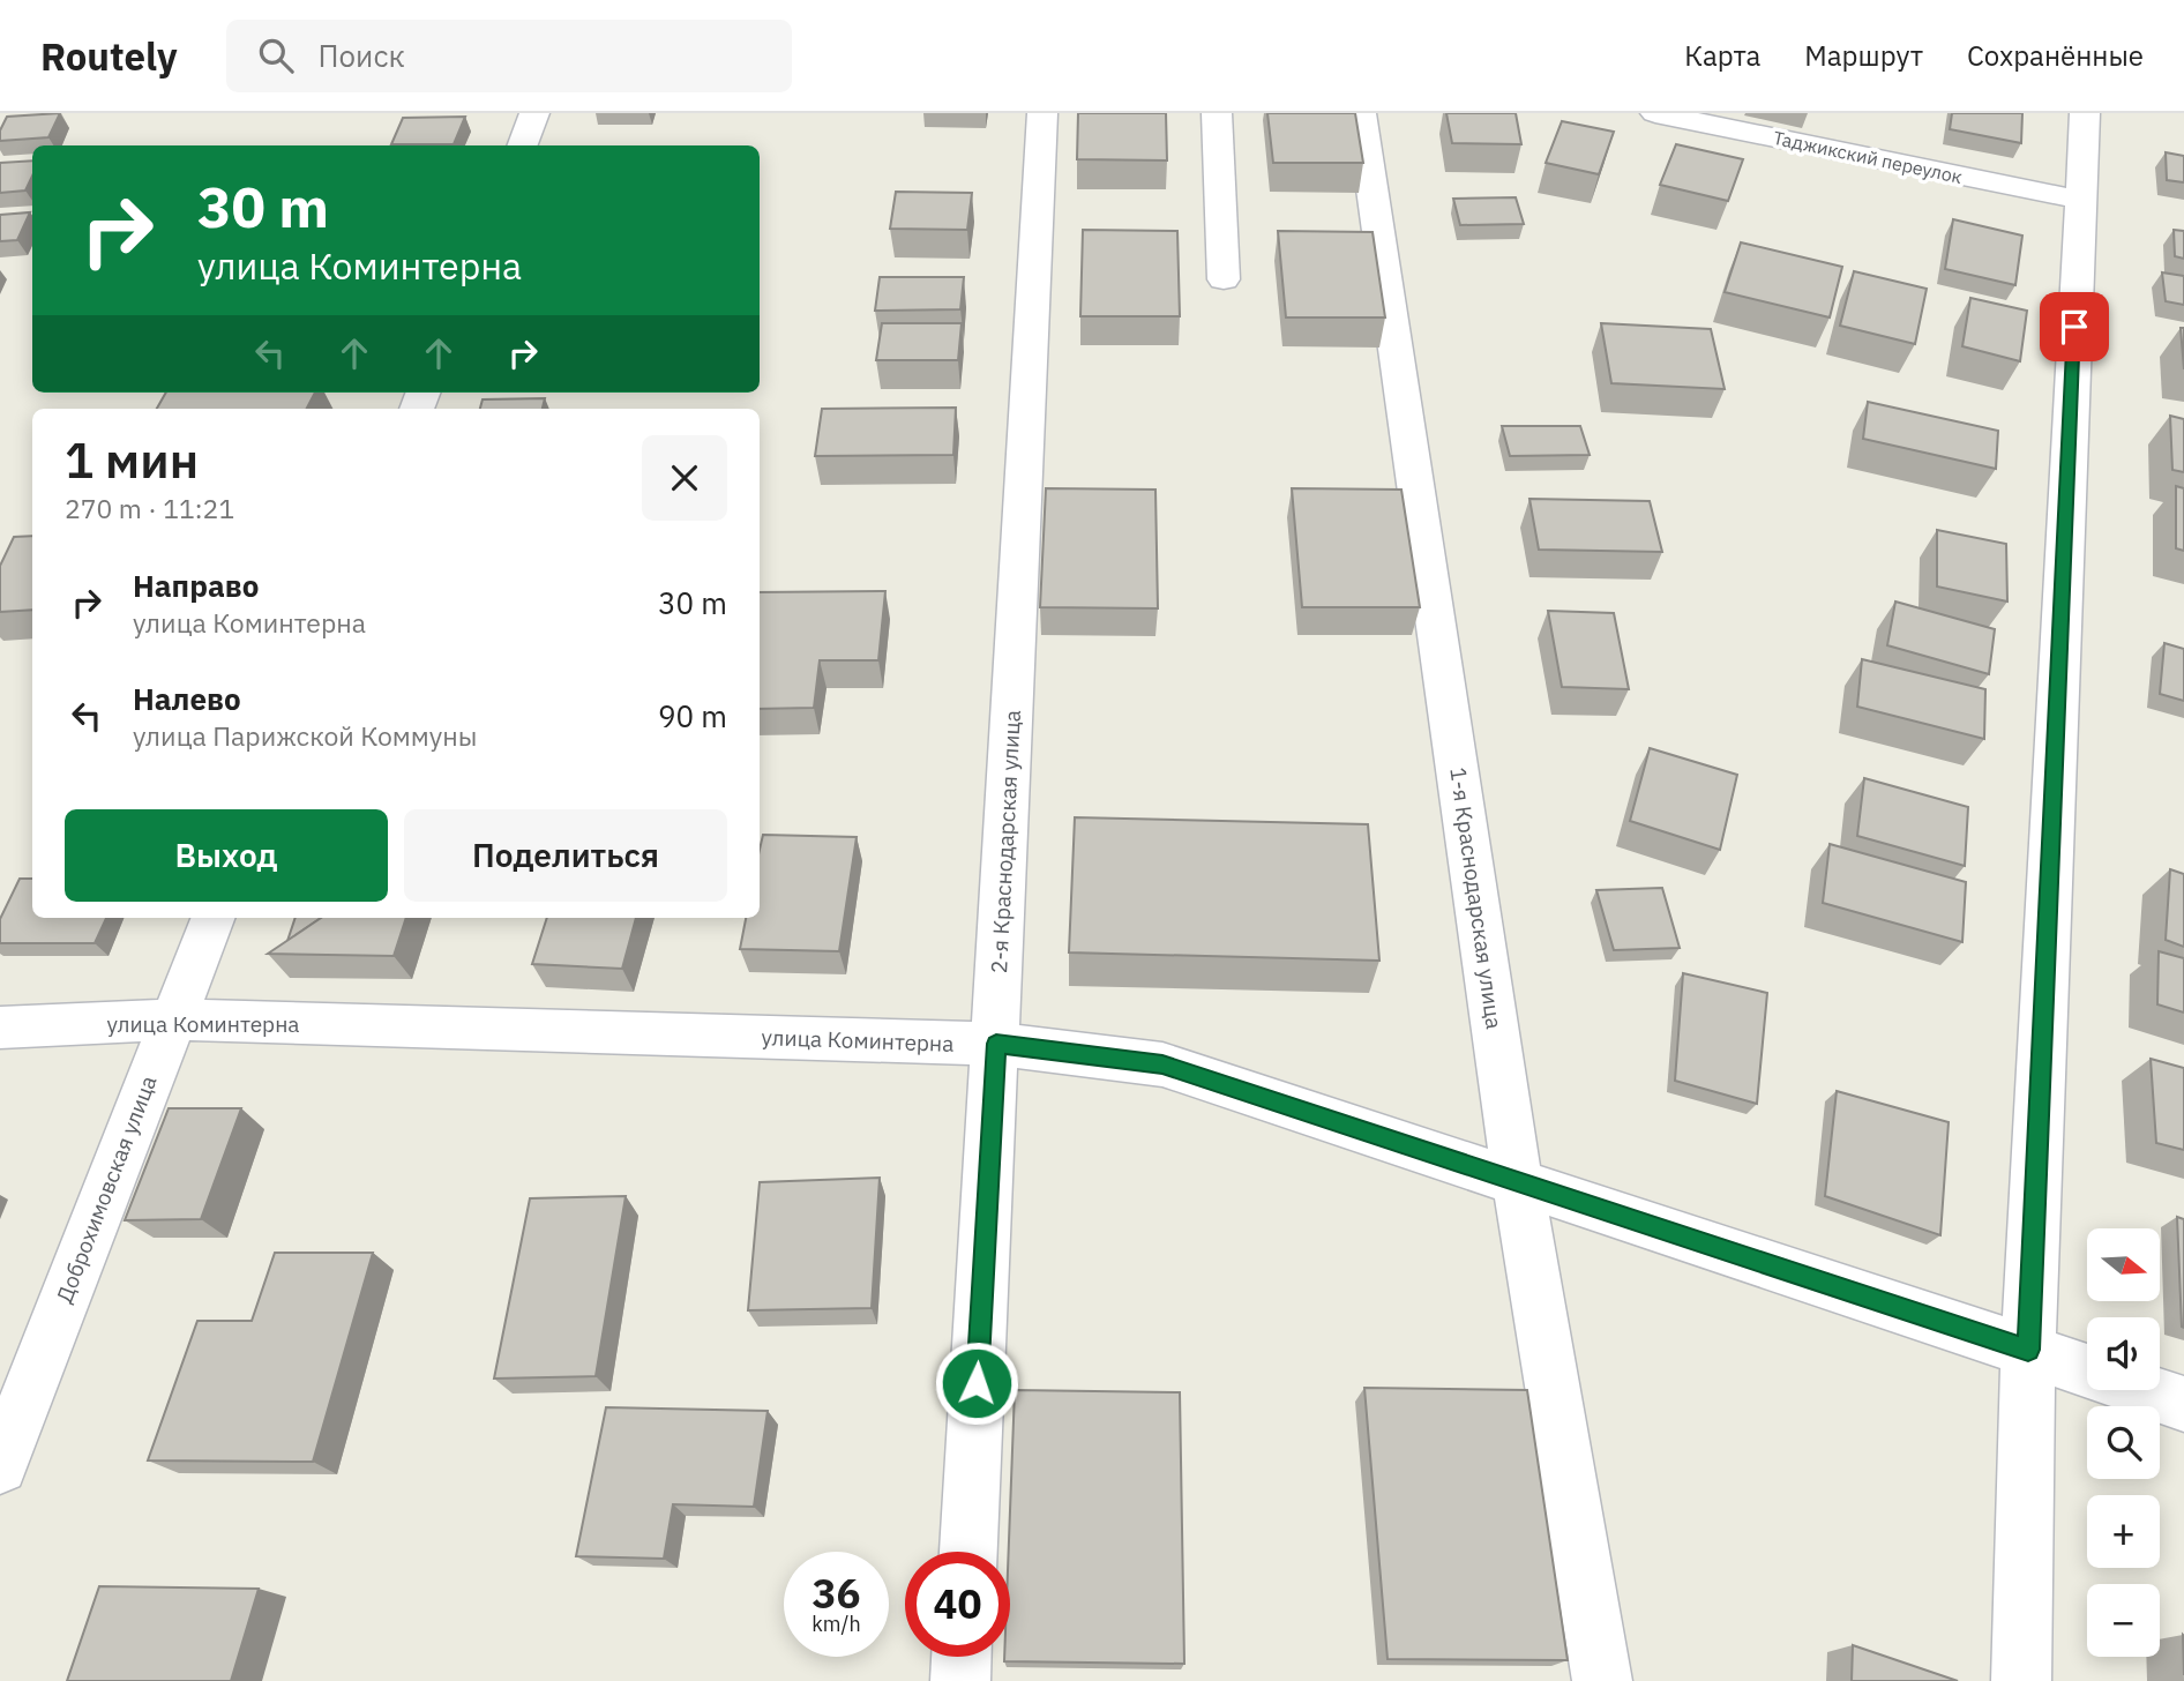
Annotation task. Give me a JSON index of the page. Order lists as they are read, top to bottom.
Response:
{
  "streets": {
    "street": [
      "Таджикский переулок",
      "2-я Краснодарская улица",
      "1-я Краснодарская улица",
      "улица Коминтерна",
      "Доброхимовская улица"
    ]
  },
  "crossings": [
    ["2-я Краснодарская улица", "улица Коминтерна"],
    ["1-я Краснодарская улица", "улица Коминтерна"],
    ["улица Коминтерна", "Доброхимовская улица"]
  ],
  "north": "right",
  "page": {
    "header": "Routely",
    "search": "Поиск",
    "nav": ["Карта", "Маршрут", "Сохранённые"],
    "turn": ["30 m", "улица Коминтерна"],
    "heading": ["1 мин", "270 m · 11:21"],
    "list": [
      {
        "name": "Направо",
        "note": "улица Коминтерна",
        "value": "30 m"
      },
      {
        "name": "Налево",
        "note": "улица Парижской Коммуны",
        "value": "90 m"
      }
    ],
    "buttons": ["Выход", "Поделиться"],
    "map_buttons": ["+", "−"],
    "speed": "36 km/h",
    "limit": "40"
  }
}
